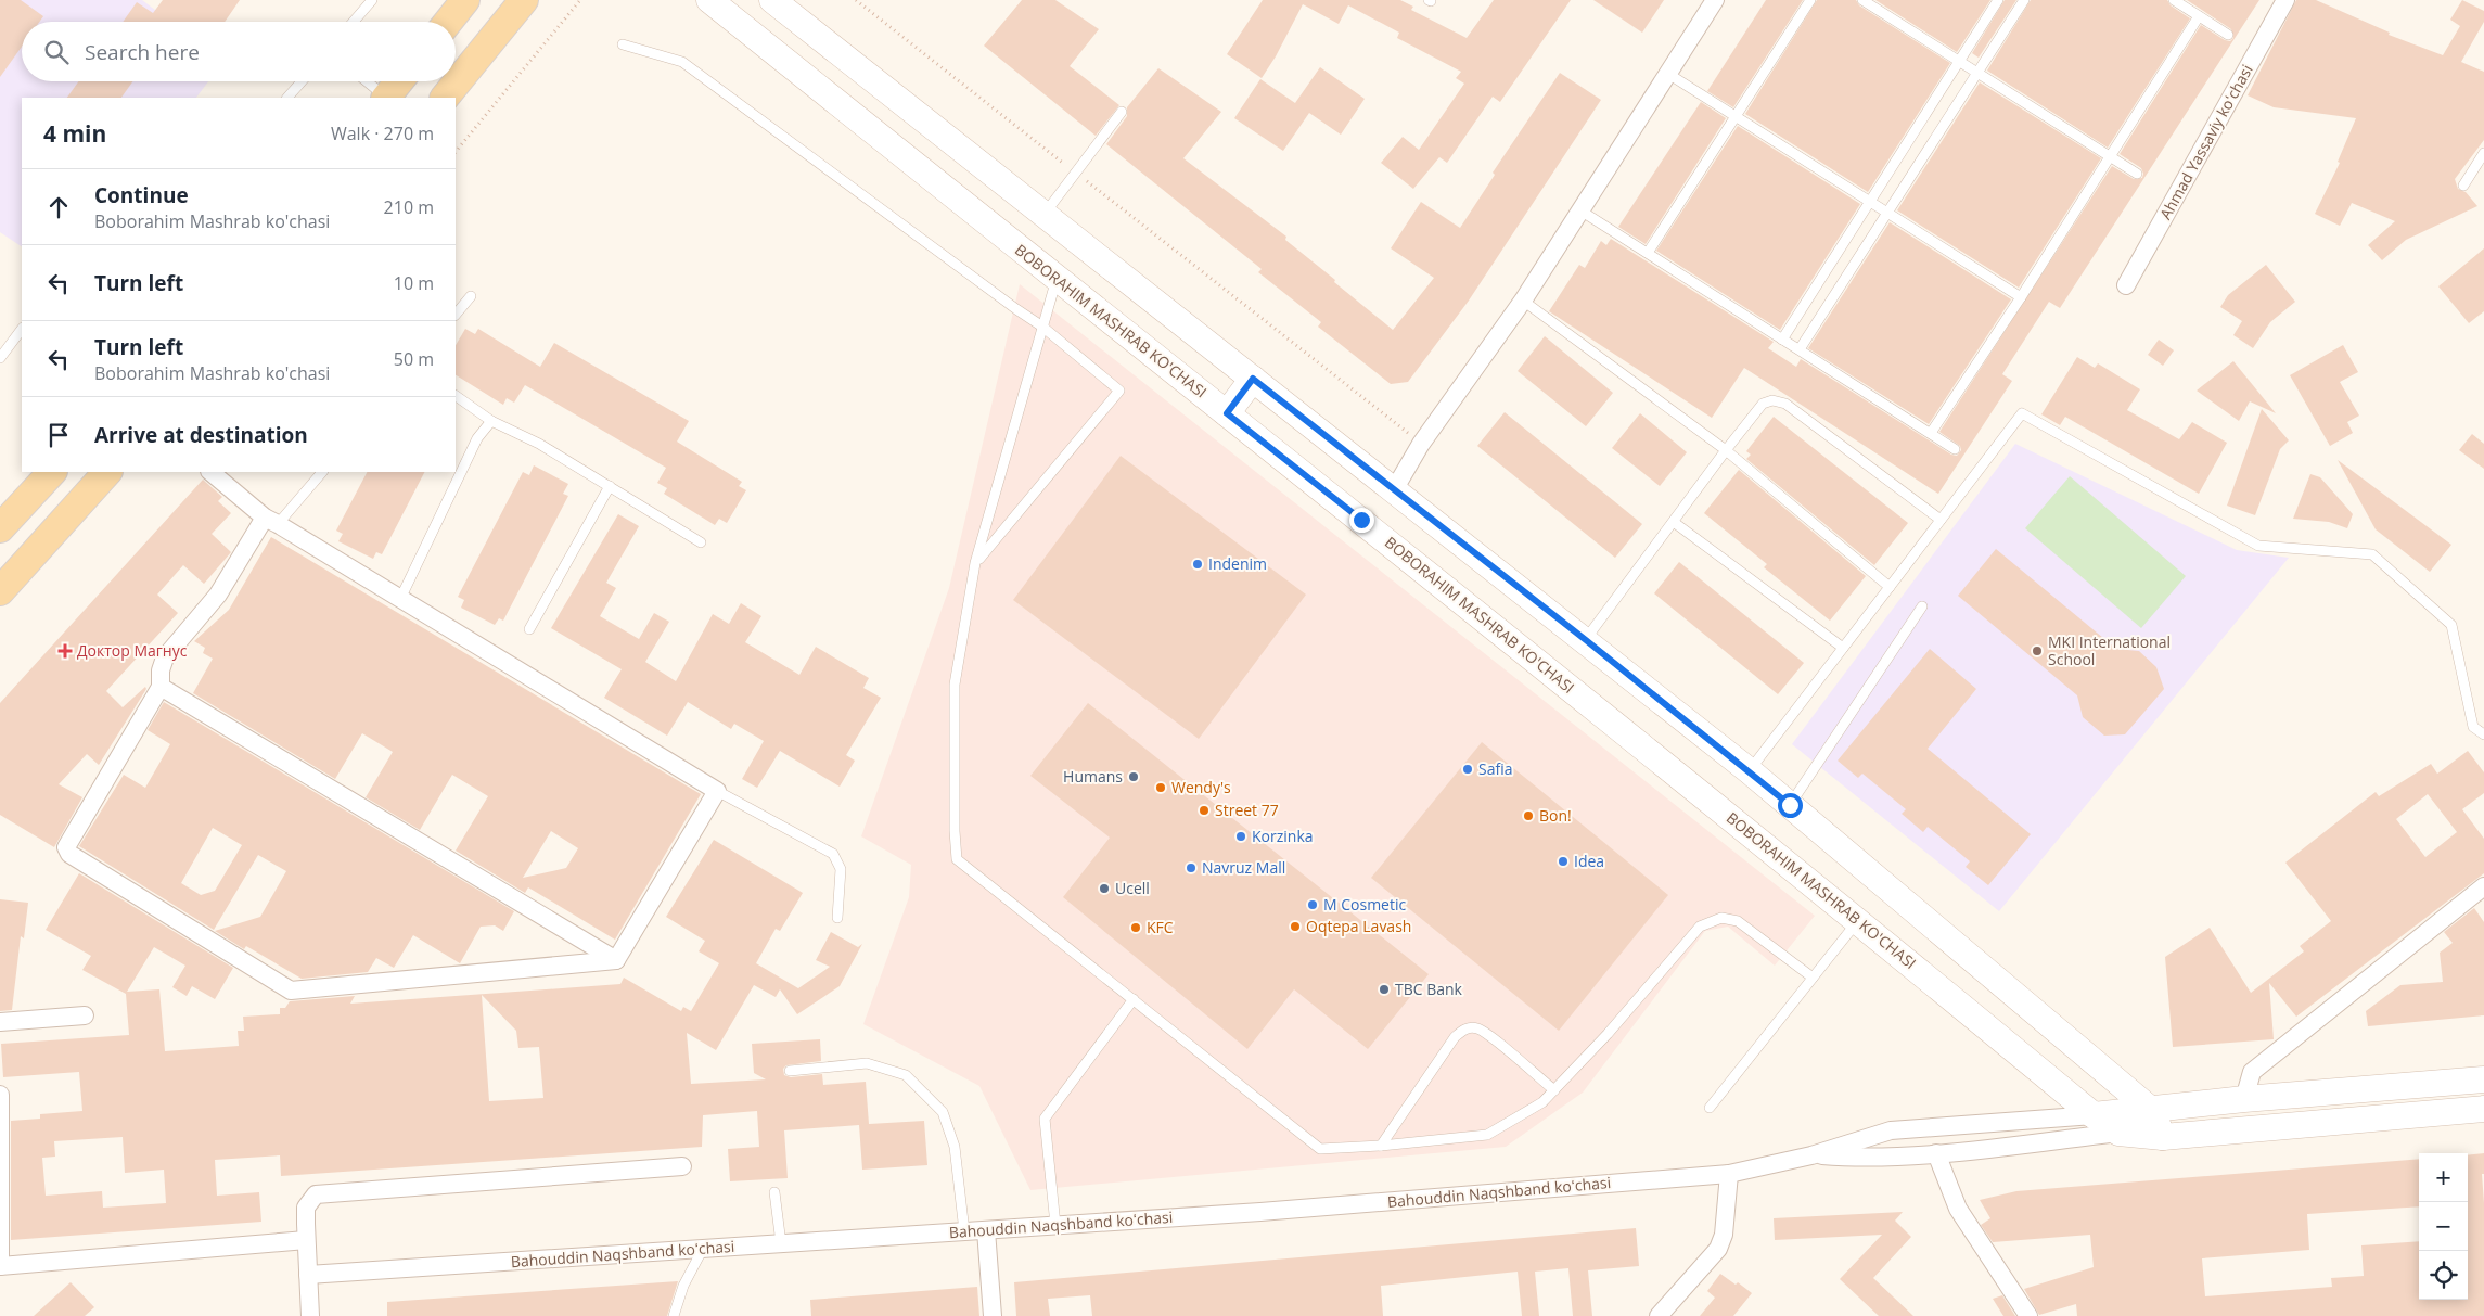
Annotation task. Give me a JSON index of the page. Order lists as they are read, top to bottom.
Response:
{
  "streets": {
    "main road": ["BOBORAHIM MASHRAB KO'CHASI"],
    "street": ["Ahmad Yassaviy koʻchasi", "Bahouddin Naqshband koʻchasi"]
  },
  "places": {
    "other": [
      "Indenim",
      "MKI International School",
      "Safia",
      "Humans",
      "Wendy's",
      "Street 77",
      "Bon!",
      "Korzinka",
      "Idea",
      "Navruz Mall",
      "Ucell",
      "M Cosmetic",
      "Oqtepa Lavash",
      "KFC",
      "TBC Bank"
    ],
    "health": ["Доктор Магнус"]
  },
  "page": {
    "search": "Search here",
    "heading": ["4 min", "Walk · 270 m"],
    "list": [
      ["Continue", "Boborahim Mashrab ko'chasi", "210 m"],
      ["Turn left", "10 m"],
      ["Turn left", "Boborahim Mashrab ko'chasi", "50 m"],
      "Arrive at destination"
    ],
    "map_buttons": ["+", "−"]
  }
}
